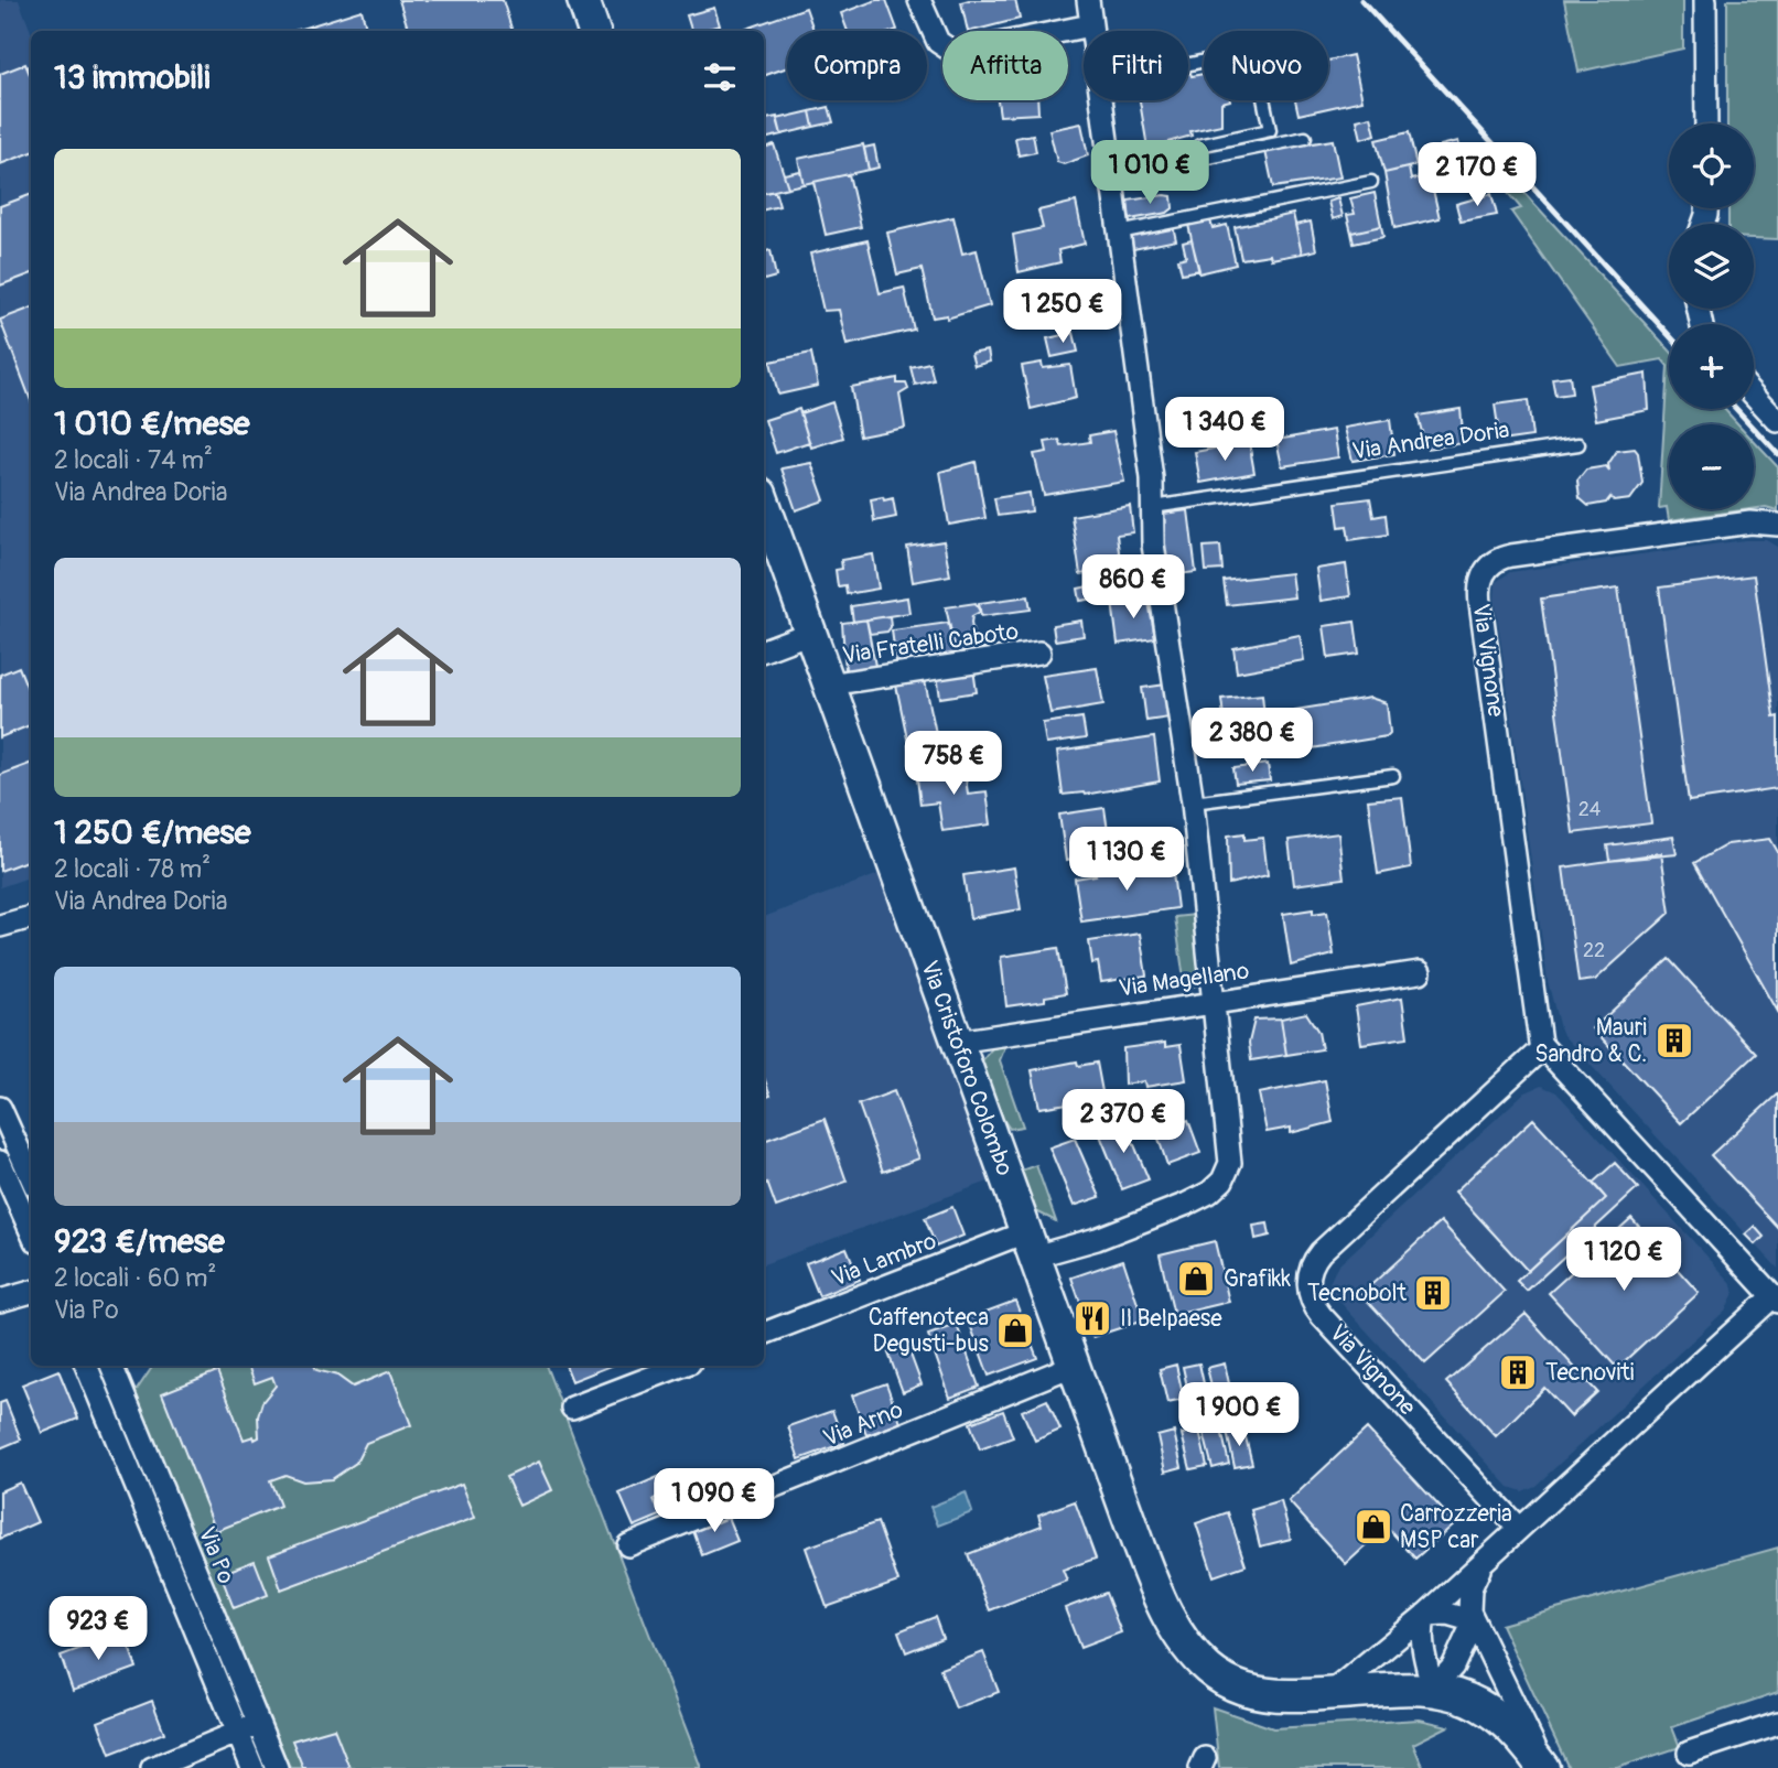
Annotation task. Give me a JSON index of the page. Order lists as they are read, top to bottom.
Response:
{
  "streets": {
    "street": [
      "Via Fratelli Caboto",
      "Via Vignone",
      "Via Magellano",
      "Via Cristoforo Colombo",
      "Via Lambro",
      "Via Arno",
      "Via Po"
    ],
    "lane": ["Via Andrea Doria"]
  },
  "crossings": [
    ["Via Fratelli Caboto", "Via Cristoforo Colombo"],
    ["Via Vignone", "Via Cristoforo Colombo"],
    ["Via Magellano", "Via Cristoforo Colombo"],
    ["Via Cristoforo Colombo", "Via Lambro"],
    ["Via Cristoforo Colombo", "Via Arno"]
  ],
  "places": {
    "building": ["Mauri Sandro & C.", "Tecnobolt", "Tecnoviti"],
    "shop": ["Grafikk", "Caffenoteca Degusti-bus", "Carrozzeria MSP car"],
    "restaurant": ["Il Belpaese"]
  },
  "house_numbers": ["24", "22"],
  "page": {
    "chip": [
      "Compra",
      "Affitta",
      "Filtri",
      "Nuovo"
    ],
    "heading": "13 immobili",
    "map_buttons": ["+", "−"],
    "list": [
      {
        "name": "1 010 €/mese",
        "note": "2 locali · 74 m² · Via Andrea Doria"
      },
      {
        "name": "1 250 €/mese",
        "note": "2 locali · 78 m² · Via Andrea Doria"
      },
      {
        "name": "923 €/mese",
        "note": "2 locali · 60 m² · Via Po"
      }
    ],
    "price": [
      "1 010 €",
      "2 170 €",
      "1 250 €",
      "1 340 €",
      "860 €",
      "2 380 €",
      "758 €",
      "1 130 €",
      "2 370 €",
      "1 120 €",
      "1 900 €",
      "1 090 €",
      "923 €"
    ]
  }
}
